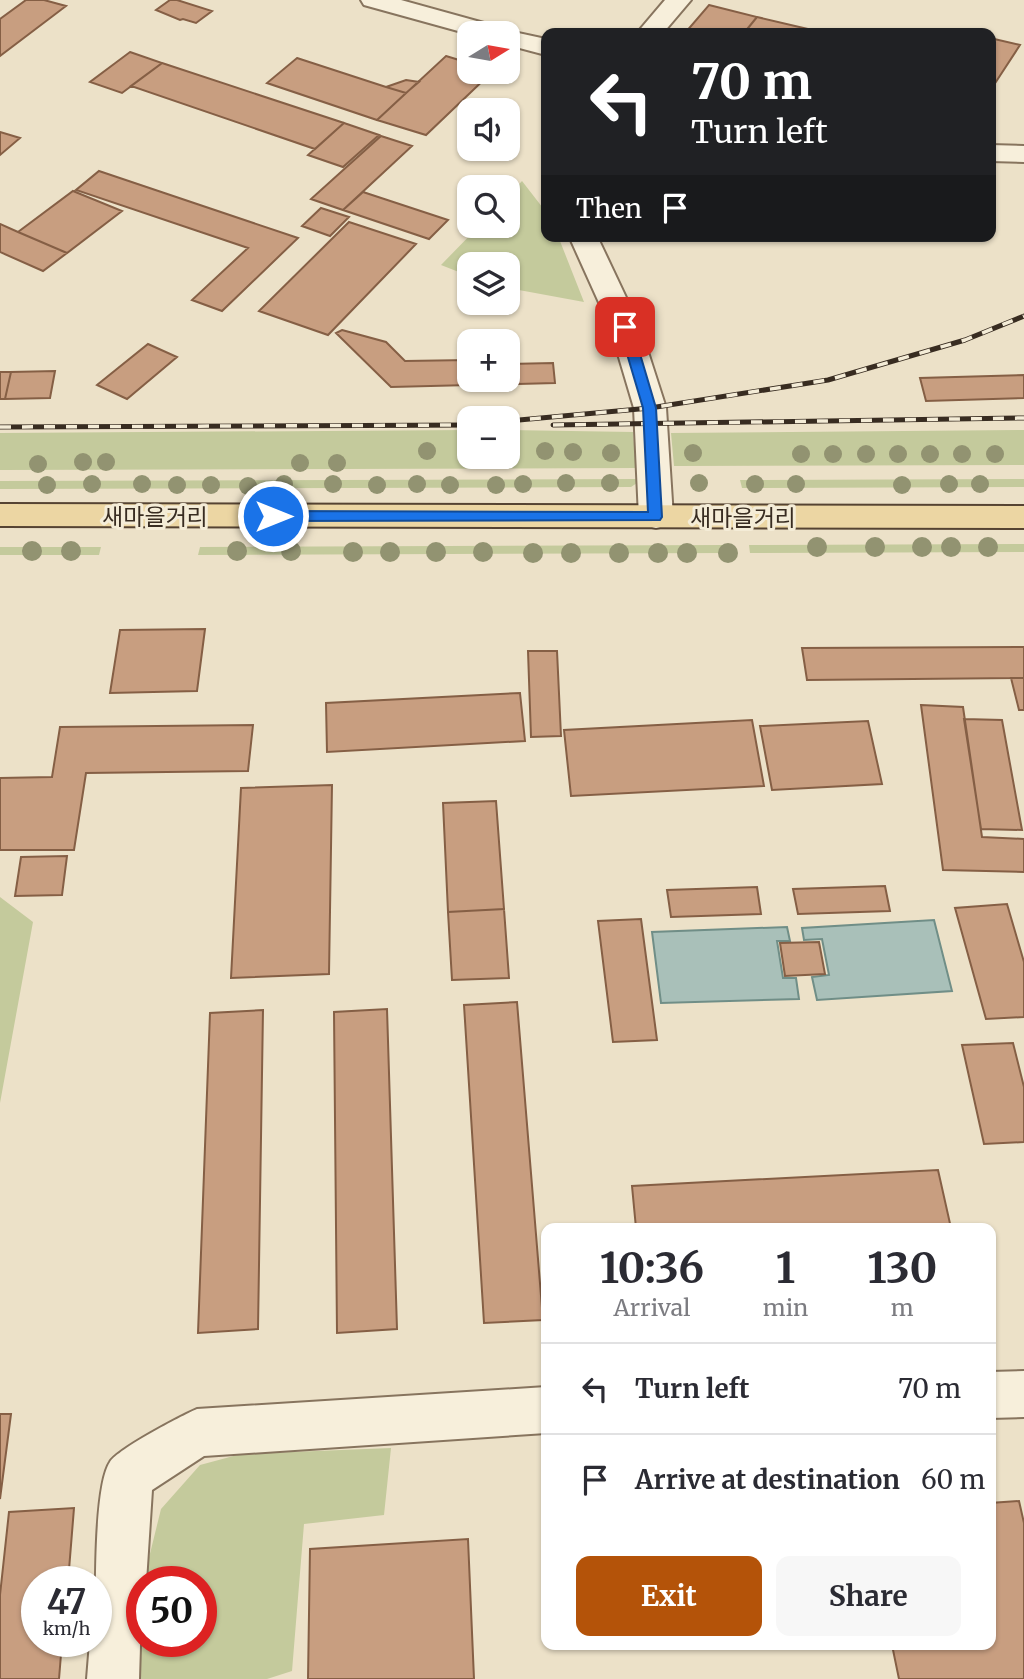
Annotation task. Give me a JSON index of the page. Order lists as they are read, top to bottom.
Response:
{
  "streets": {
    "main road": ["새마을거리"]
  },
  "north": "right",
  "page": {
    "map_buttons": ["+", "−"],
    "turn": ["70 m", "Turn left"],
    "then": "Then",
    "eta": [
      "10:36",
      "Arrival",
      "1",
      "min",
      "130",
      "m"
    ],
    "list": [
      {
        "name": "Turn left",
        "value": "70 m"
      },
      {
        "name": "Arrive at destination",
        "value": "60 m"
      }
    ],
    "buttons": ["Exit", "Share"],
    "speed": "47 km/h",
    "limit": "50"
  }
}
